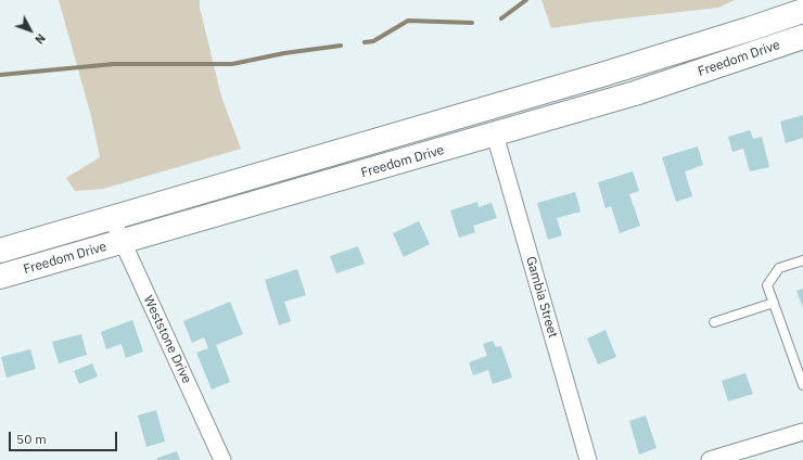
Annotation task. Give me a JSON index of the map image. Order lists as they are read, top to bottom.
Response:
{
  "streets": {
    "main road": ["Freedom Drive"],
    "street": ["Gambia Street", "Weststone Drive"]
  },
  "crossings": [
    ["Freedom Drive", "Gambia Street"],
    ["Freedom Drive", "Weststone Drive"]
  ],
  "scale_bar": "50 m",
  "north": "bottom right"
}
